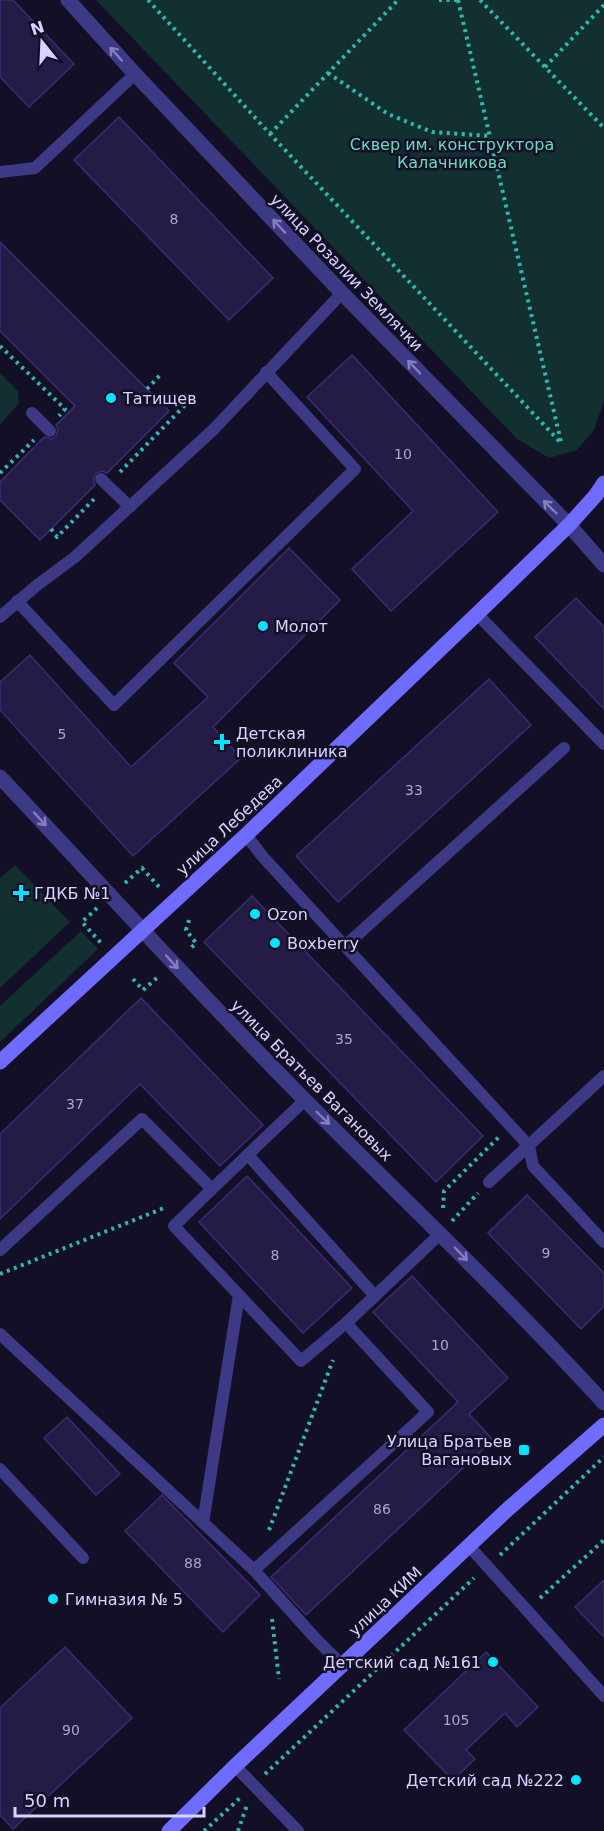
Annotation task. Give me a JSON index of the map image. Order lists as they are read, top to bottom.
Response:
{
  "streets": {
    "street": [
      "улица Розалии Землячки",
      "улица Лебедева",
      "улица Братьев Вагановых",
      "улица КИМ"
    ]
  },
  "crossings": [
    ["улица Розалии Землячки", "улица Лебедева"],
    ["улица Лебедева", "улица Братьев Вагановых"]
  ],
  "one_way": ["улица Розалии Землячки", "улица Братьев Вагановых"],
  "parks": ["Сквер им. конструктора Калачникова"],
  "places": {
    "other": [
      "Татищев",
      "Молот",
      "Ozon",
      "Boxberry",
      "Гимназия № 5",
      "Детский сад №161",
      "Детский сад №222"
    ],
    "health": ["Детская поликлиника", "ГДКБ №1"],
    "transit": ["Улица Братьев Вагановых"]
  },
  "house_numbers": [
    "8",
    "10",
    "5",
    "33",
    "35",
    "37",
    "9",
    "8",
    "10",
    "86",
    "88",
    "105",
    "90"
  ],
  "scale_bar": "50 m",
  "north": "top"
}
